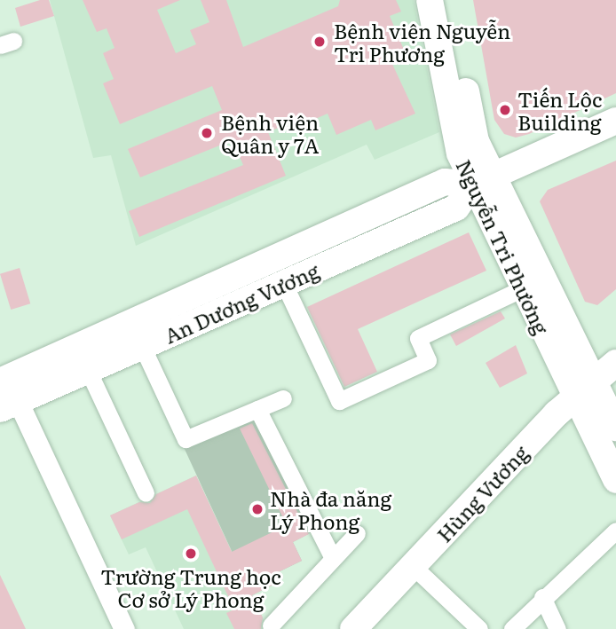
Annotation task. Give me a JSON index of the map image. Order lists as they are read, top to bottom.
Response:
{
  "streets": {
    "main road": ["Nguyễn Tri Phương", "An Dương Vương", "Hùng Vương"]
  },
  "crossings": [
    ["Nguyễn Tri Phương", "An Dương Vương"],
    ["Nguyễn Tri Phương", "Hùng Vương"]
  ],
  "places": [
    "Bệnh viện Nguyễn Tri Phương",
    "Tiến Lộc Building",
    "Bệnh viện Quân y 7A",
    "Nhà đa năng Lý Phong",
    "Trường Trung học Cơ sở Lý Phong"
  ]
}
